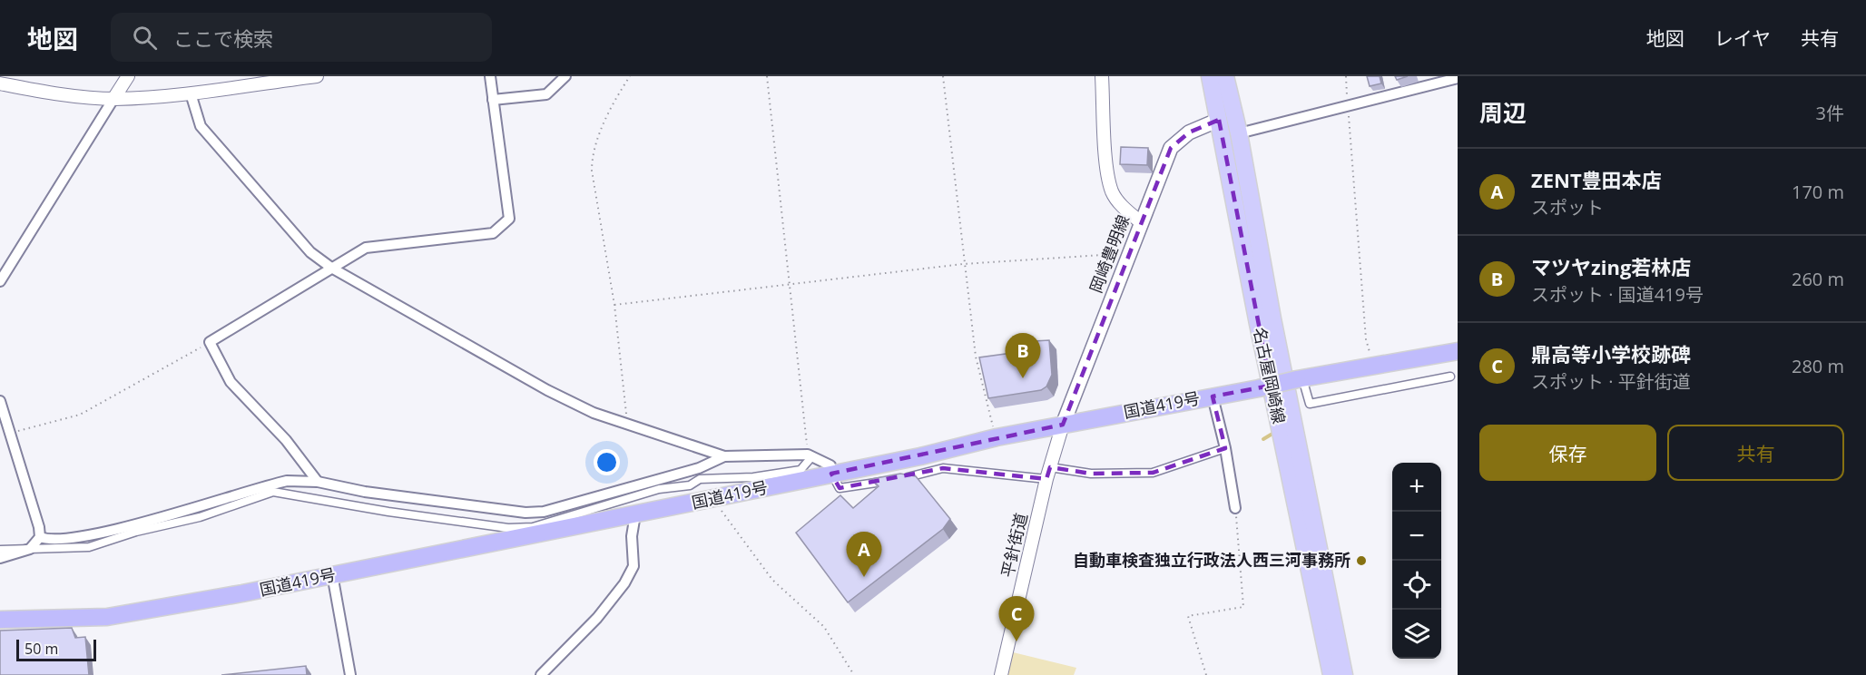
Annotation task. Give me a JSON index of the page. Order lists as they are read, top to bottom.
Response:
{
  "streets": {
    "highway": ["国道419号"],
    "main road": ["岡崎豊明線", "名古屋岡崎線"],
    "street": ["平針街道"]
  },
  "crossings": [
    ["岡崎豊明線", "名古屋岡崎線"],
    ["岡崎豊明線", "国道419号"],
    ["岡崎豊明線", "平針街道"],
    ["国道419号", "平針街道"]
  ],
  "places": ["自動車検査独立行政法人西三河事務所"],
  "scale_bar": "50 m",
  "page": {
    "header": "地図",
    "search": "ここで検索",
    "nav": ["地図", "レイヤ", "共有"],
    "heading": ["周辺", "3件"],
    "list": [
      {
        "mark": "A",
        "name": "ZENT豊田本店",
        "note": "スポット",
        "value": "170 m"
      },
      {
        "mark": "B",
        "name": "マツヤzing若林店",
        "note": "スポット · 国道419号",
        "value": "260 m"
      },
      {
        "mark": "C",
        "name": "鼎高等小学校跡碑",
        "note": "スポット · 平針街道",
        "value": "280 m"
      }
    ],
    "pins": ["B", "A", "C"],
    "buttons": ["保存", "共有"],
    "map_buttons": ["+", "−"],
    "scale": "50 m"
  }
}
